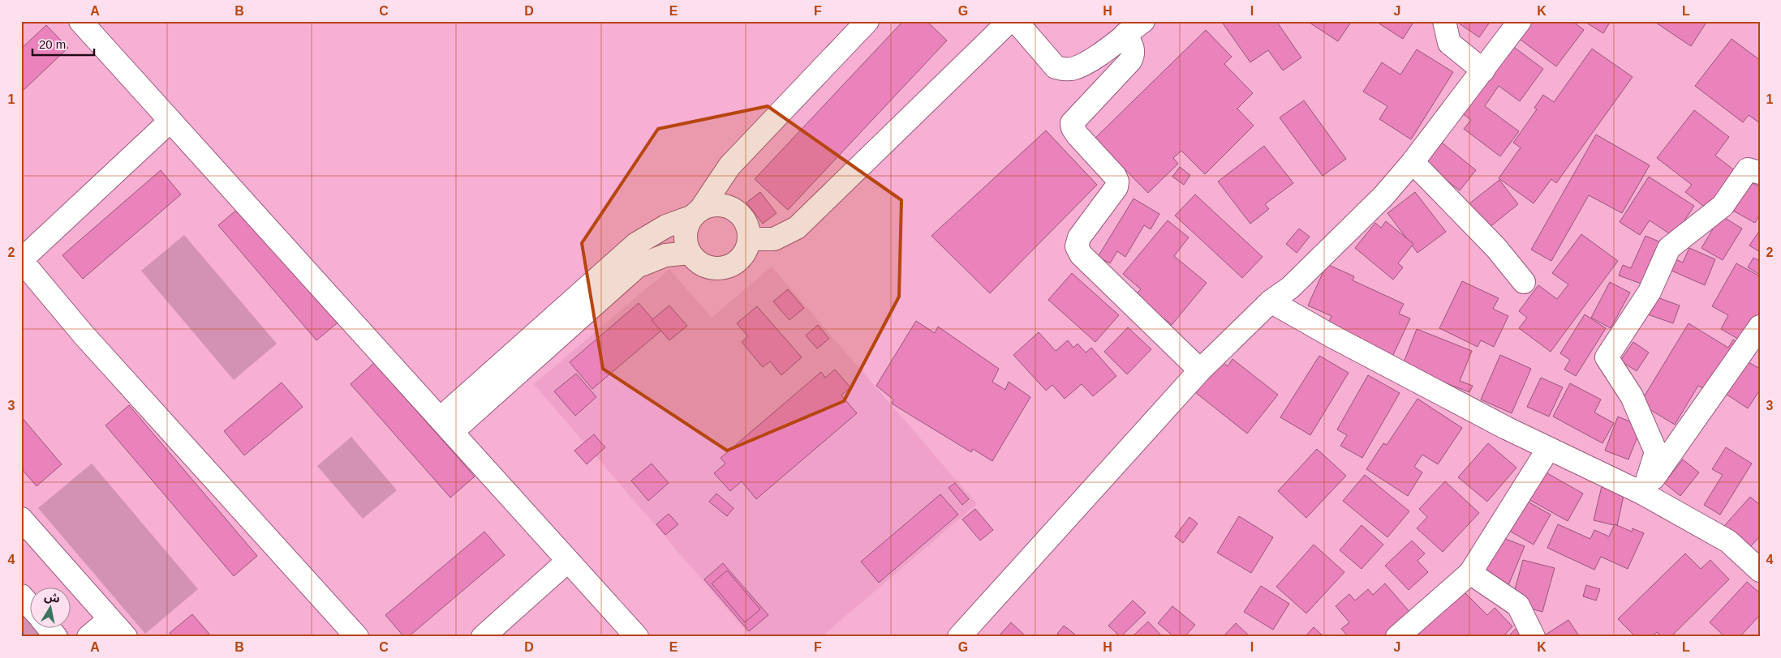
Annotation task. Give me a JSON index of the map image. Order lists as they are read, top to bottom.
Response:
{
  "scale_bar": "20 m",
  "north": "top",
  "grid": {
    "columns": [
      "A",
      "B",
      "C",
      "D",
      "E",
      "F",
      "G",
      "H",
      "I",
      "J",
      "K",
      "L"
    ],
    "rows": [
      "1",
      "2",
      "3",
      "4"
    ]
  }
}
